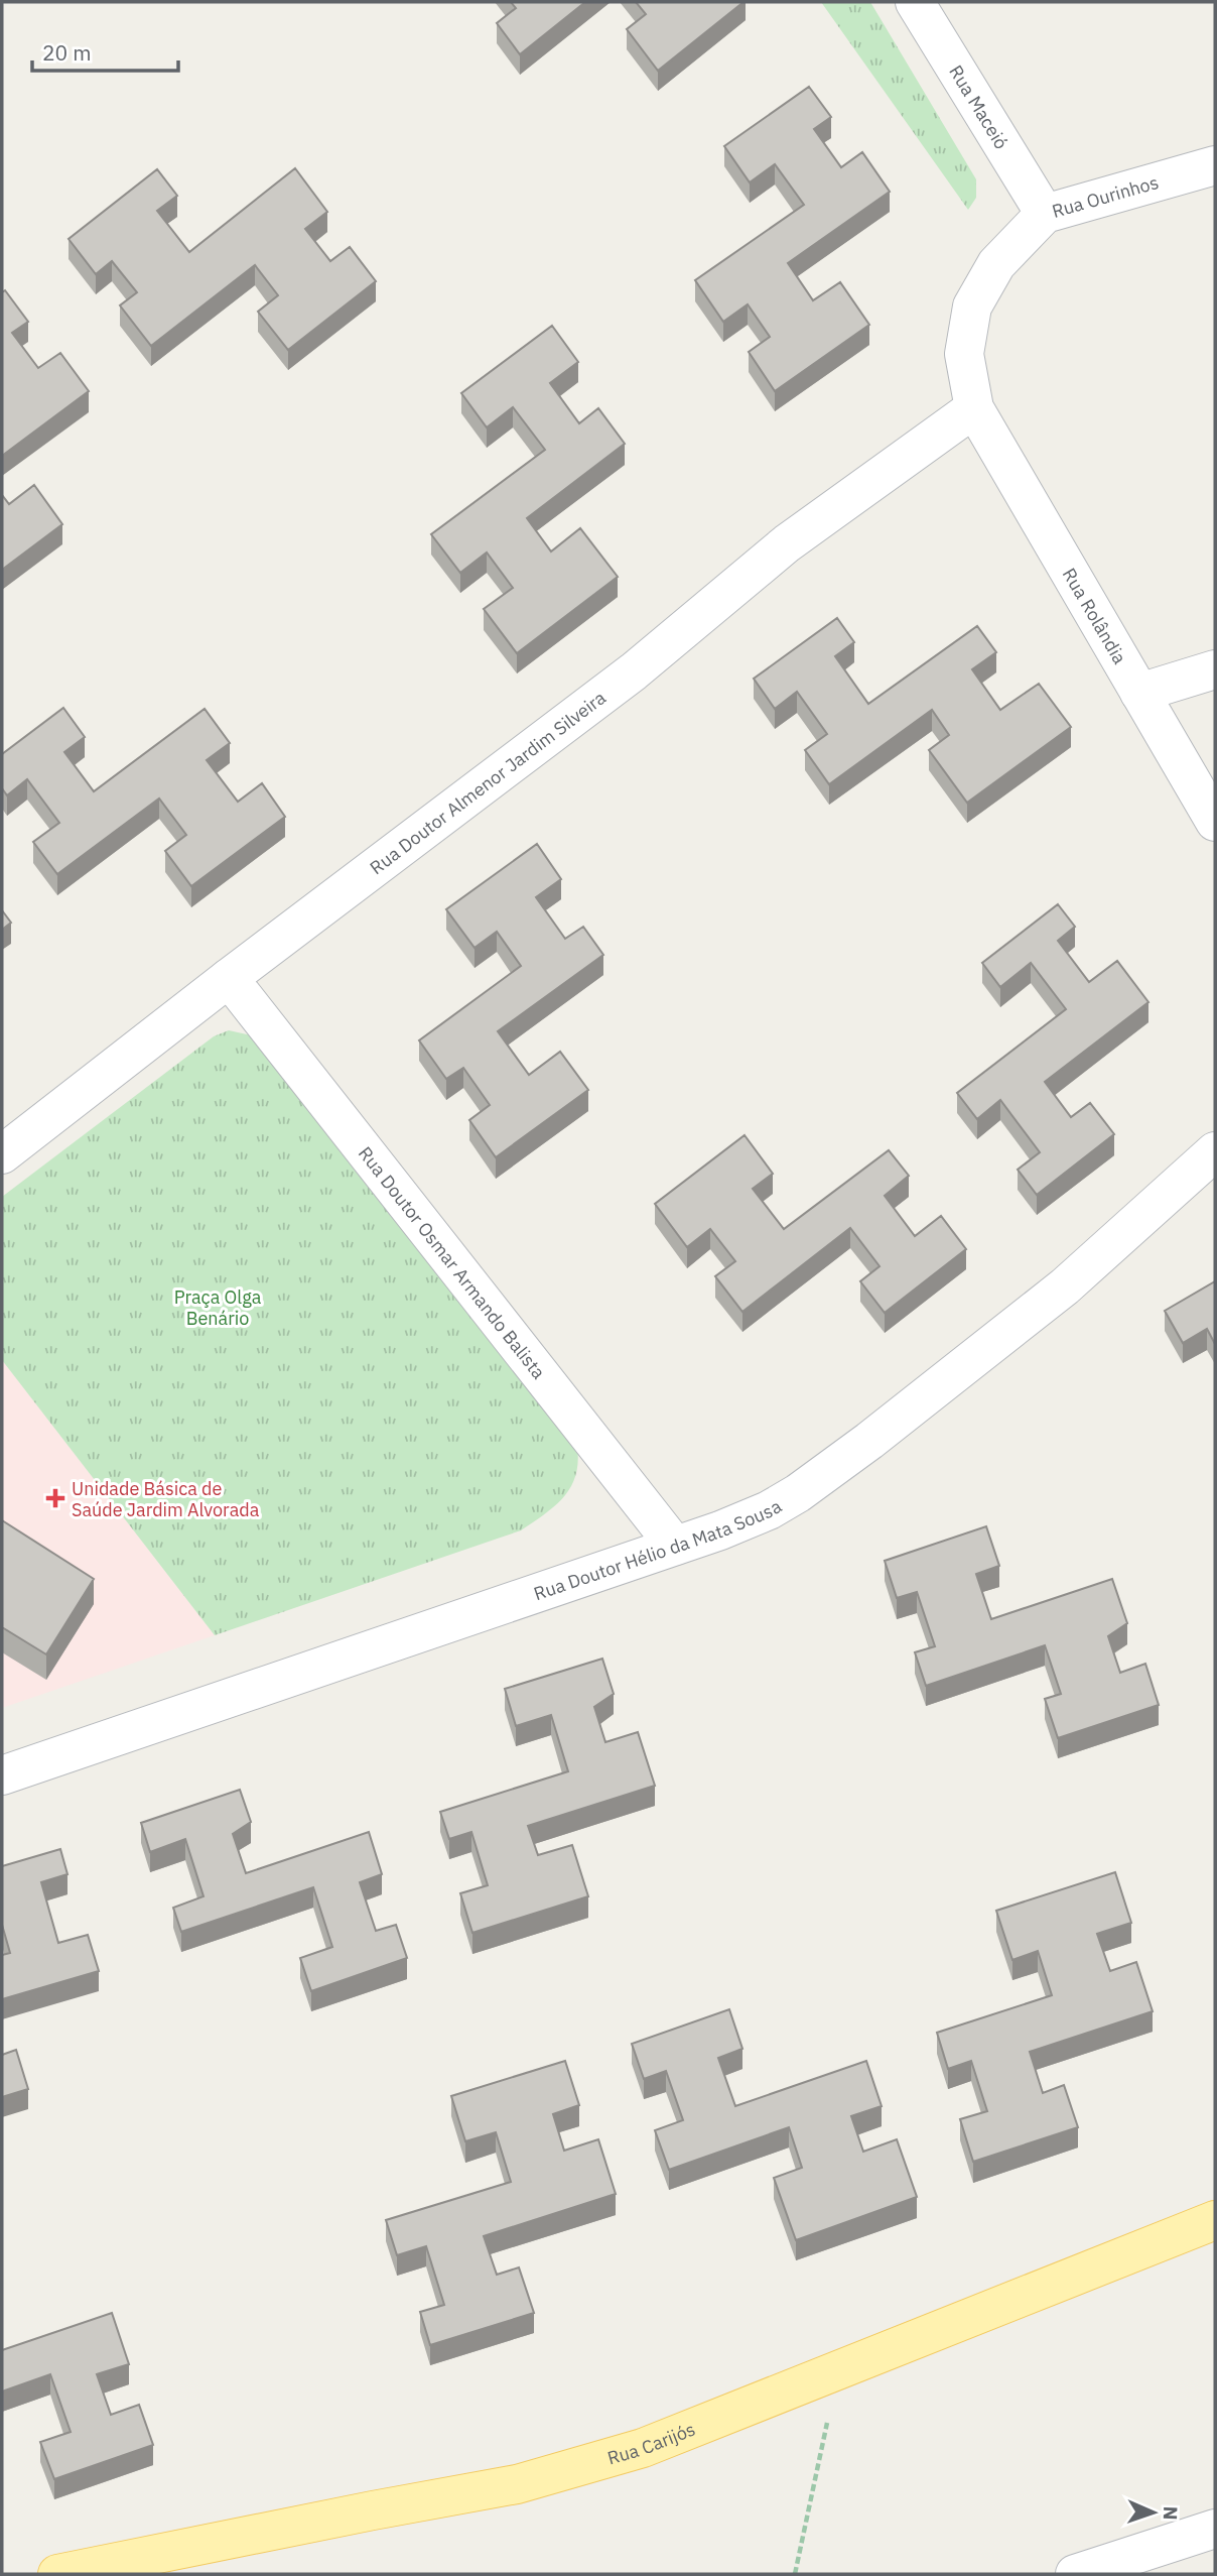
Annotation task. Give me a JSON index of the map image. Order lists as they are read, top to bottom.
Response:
{
  "streets": {
    "main road": ["Rua Carijós"],
    "street": [
      "Rua Maceió",
      "Rua Ourinhos",
      "Rua Rolândia",
      "Rua Doutor Almenor Jardim Silveira",
      "Rua Doutor Osmar Armando Balista",
      "Rua Doutor Hélio da Mata Sousa"
    ]
  },
  "crossings": [
    ["Rua Maceió", "Rua Ourinhos"],
    ["Rua Ourinhos", "Rua Rolândia"],
    ["Rua Ourinhos", "Rua Doutor Almenor Jardim Silveira"],
    ["Rua Rolândia", "Rua Doutor Almenor Jardim Silveira"],
    ["Rua Doutor Almenor Jardim Silveira", "Rua Doutor Osmar Armando Balista"],
    ["Rua Doutor Osmar Armando Balista", "Rua Doutor Hélio da Mata Sousa"]
  ],
  "parks": ["Praça Olga Benário"],
  "places": {
    "health": ["Unidade Básica de Saúde Jardim Alvorada"]
  },
  "scale_bar": "20 m",
  "north": "right"
}
